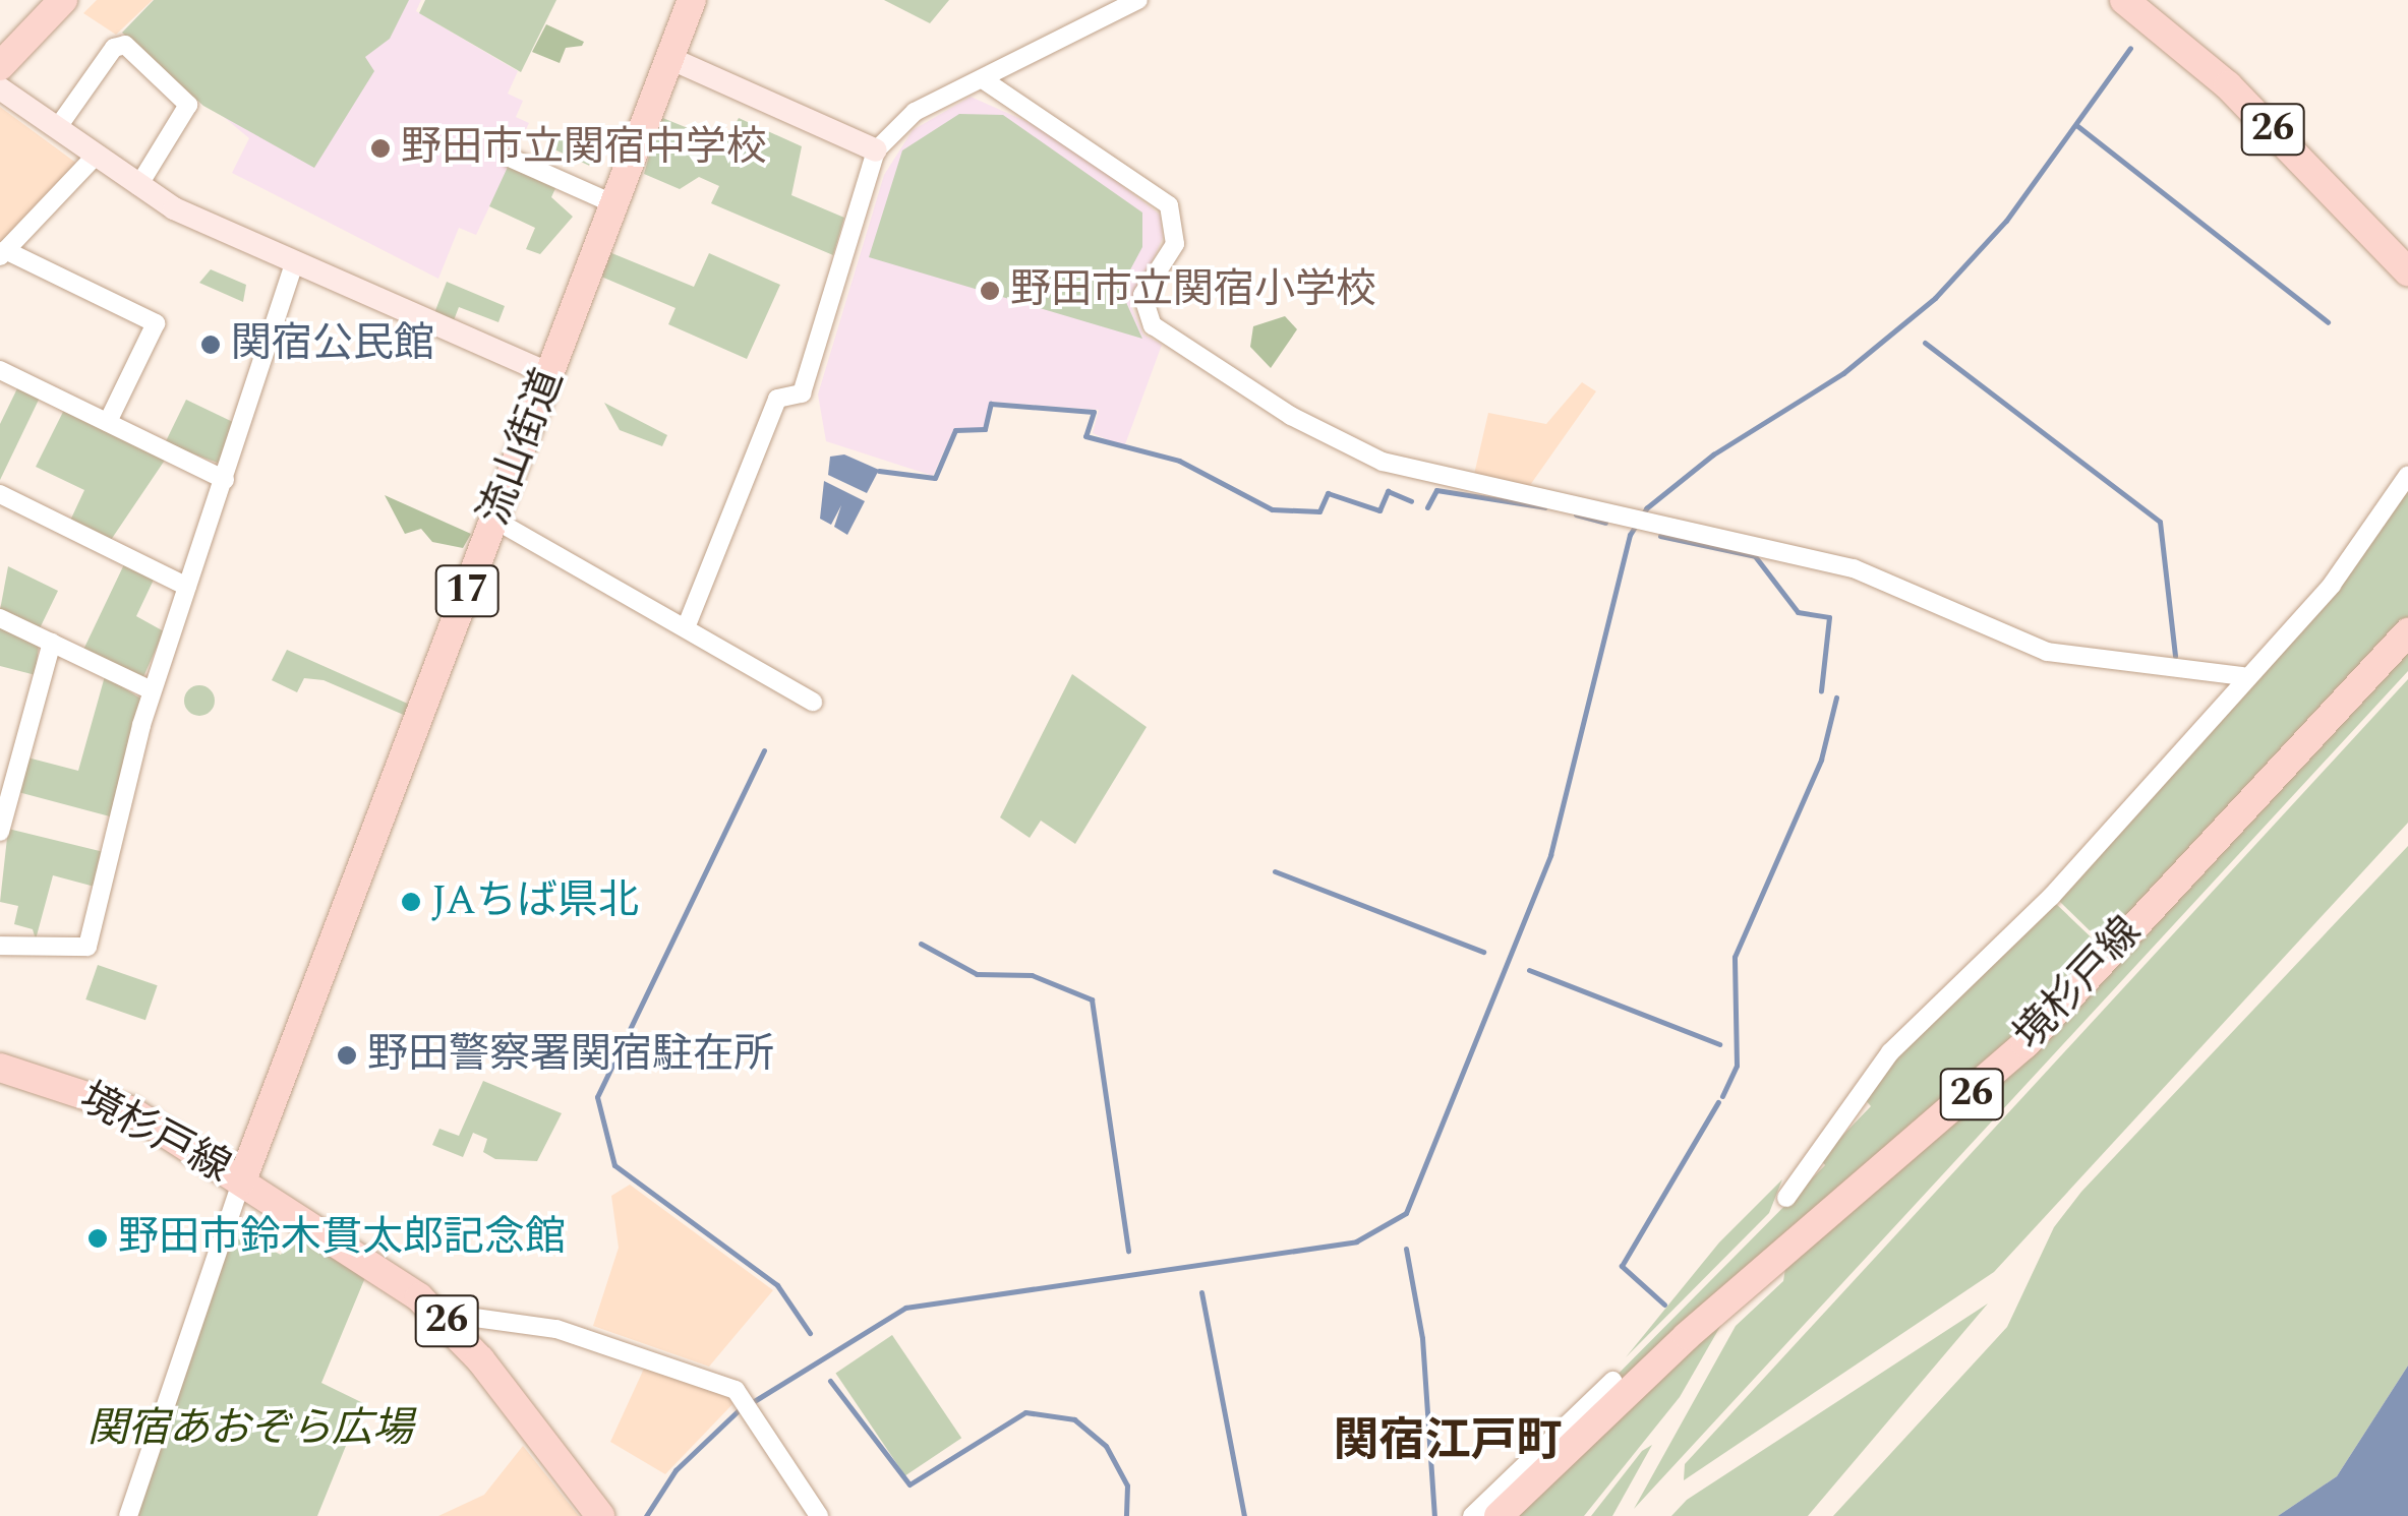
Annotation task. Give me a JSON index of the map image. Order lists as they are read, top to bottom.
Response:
{
  "streets": {
    "main road": [
      "26",
      "流山街道",
      "17",
      "境杉戸線"
    ]
  },
  "crossings": [
    ["流山街道", "境杉戸線"]
  ],
  "districts": ["関宿江戸町"],
  "parks": ["関宿あおぞら広場"],
  "places": [
    "野田市立関宿中学校",
    "野田市立関宿小学校",
    "関宿公民館",
    "JAちば県北",
    "野田警察署関宿駐在所",
    "野田市鈴木貫太郎記念館"
  ]
}
